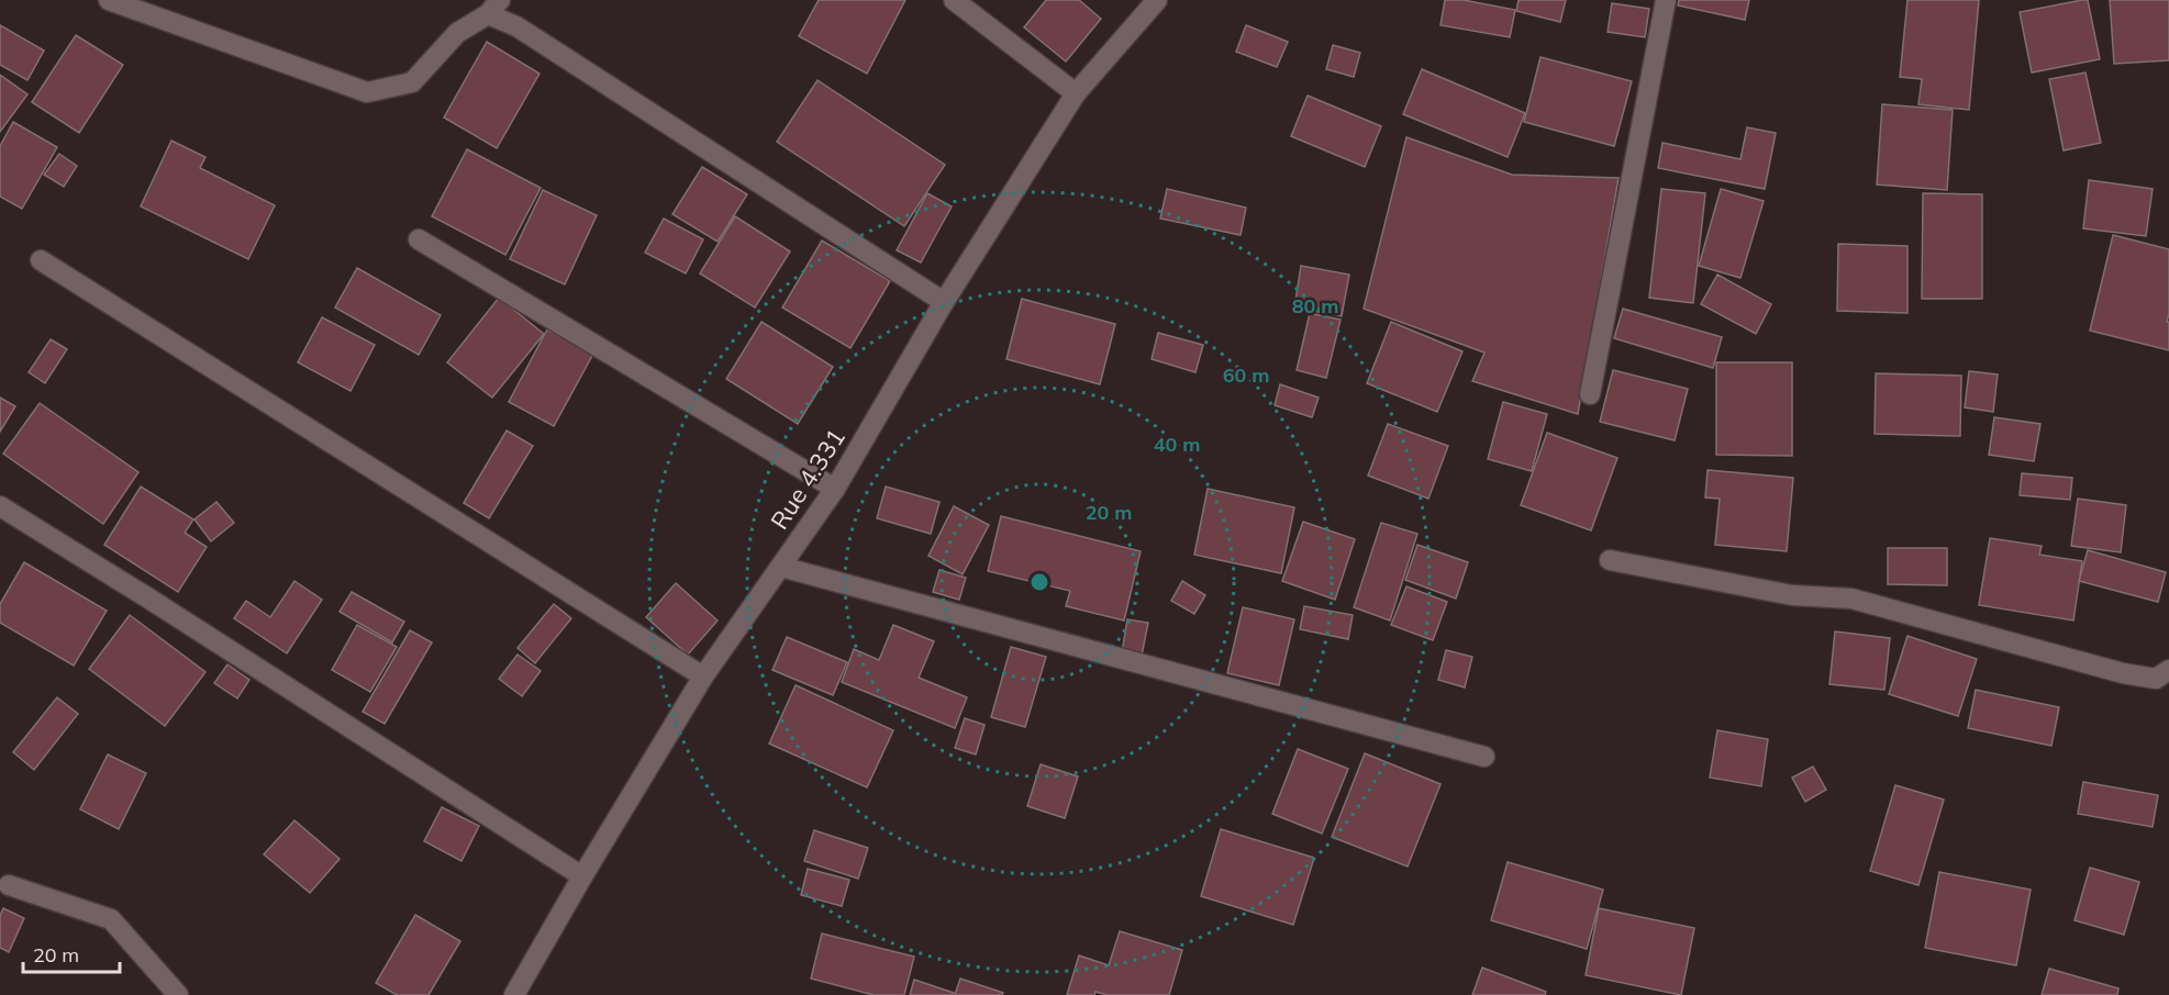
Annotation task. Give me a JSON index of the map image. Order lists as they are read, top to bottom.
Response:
{
  "streets": {
    "street": ["Rue 4.331"]
  },
  "scale_bar": "20 m",
  "rings": [
    "80 m",
    "60 m",
    "40 m",
    "20 m"
  ]
}
